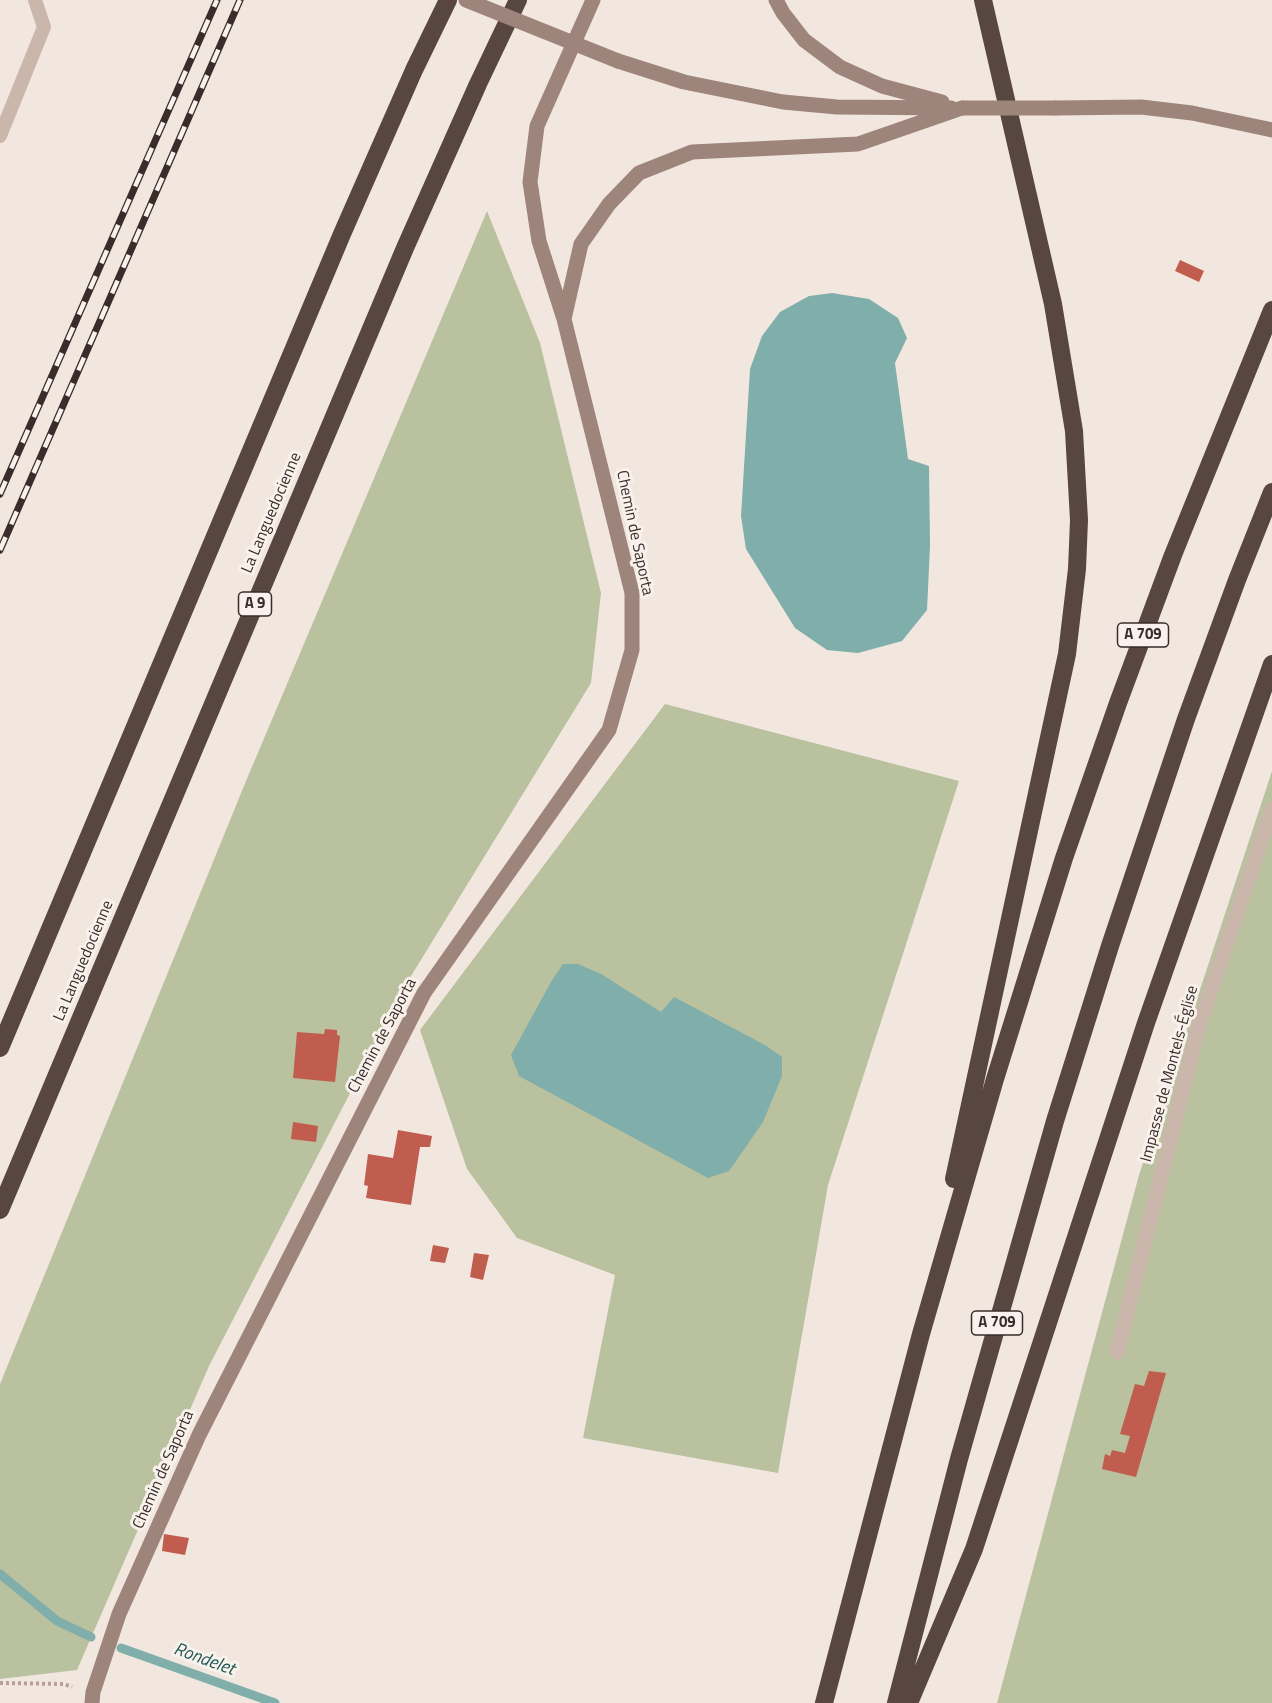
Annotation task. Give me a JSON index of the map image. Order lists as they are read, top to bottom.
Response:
{
  "streets": {
    "highway": ["La Languedocienne", "A 9", "A 709"],
    "street": ["Chemin de Saporta", "Impasse de Montels-Église"]
  },
  "water": ["Rondelet"]
}
